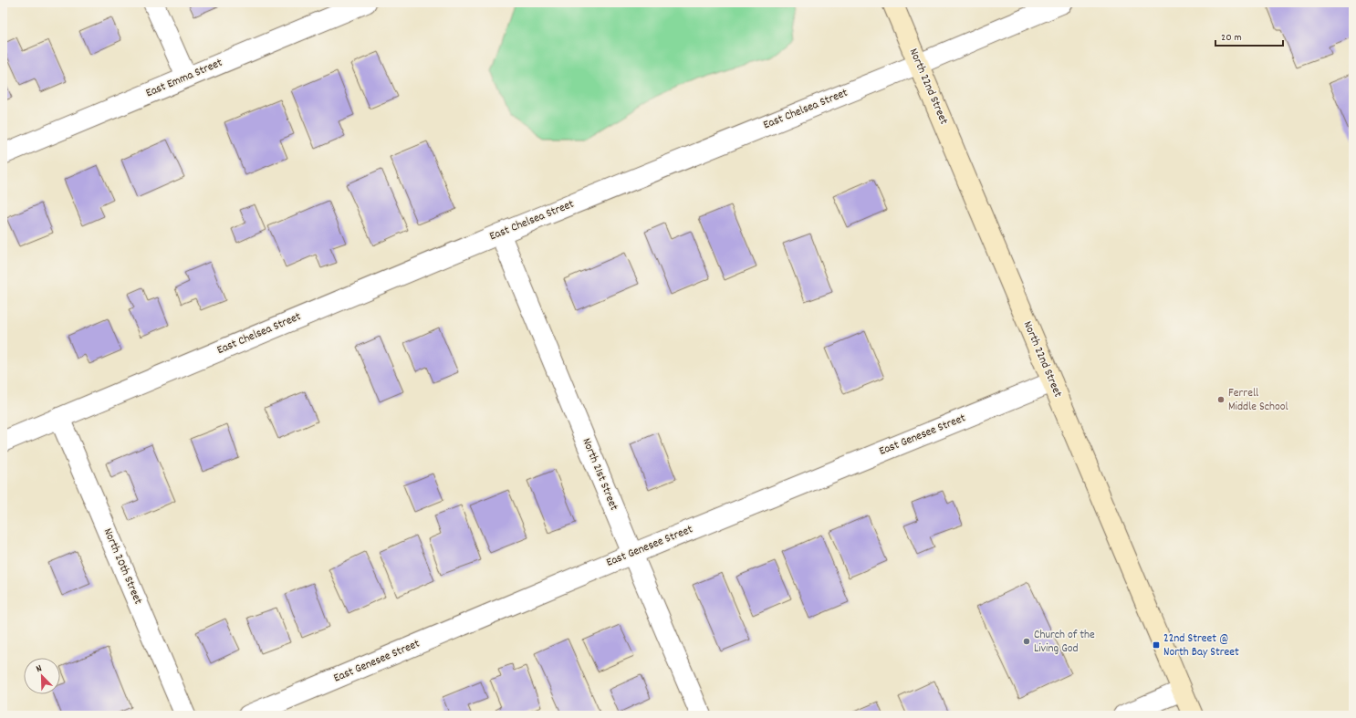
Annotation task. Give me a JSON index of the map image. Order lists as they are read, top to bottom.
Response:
{
  "streets": {
    "main road": ["North 22nd Street"],
    "street": [
      "East Emma Street",
      "East Chelsea Street",
      "East Genesee Street",
      "North 21st Street",
      "North 20th Street"
    ]
  },
  "crossings": [
    ["North 22nd Street", "East Chelsea Street"],
    ["North 22nd Street", "East Genesee Street"],
    ["East Chelsea Street", "North 21st Street"],
    ["East Chelsea Street", "North 20th Street"],
    ["East Genesee Street", "North 21st Street"]
  ],
  "places": {
    "other": ["Ferrell Middle School", "Church of the Living God"],
    "transit": ["22nd Street @ North Bay Street"]
  },
  "scale_bar": "20 m",
  "north": "top left"
}
